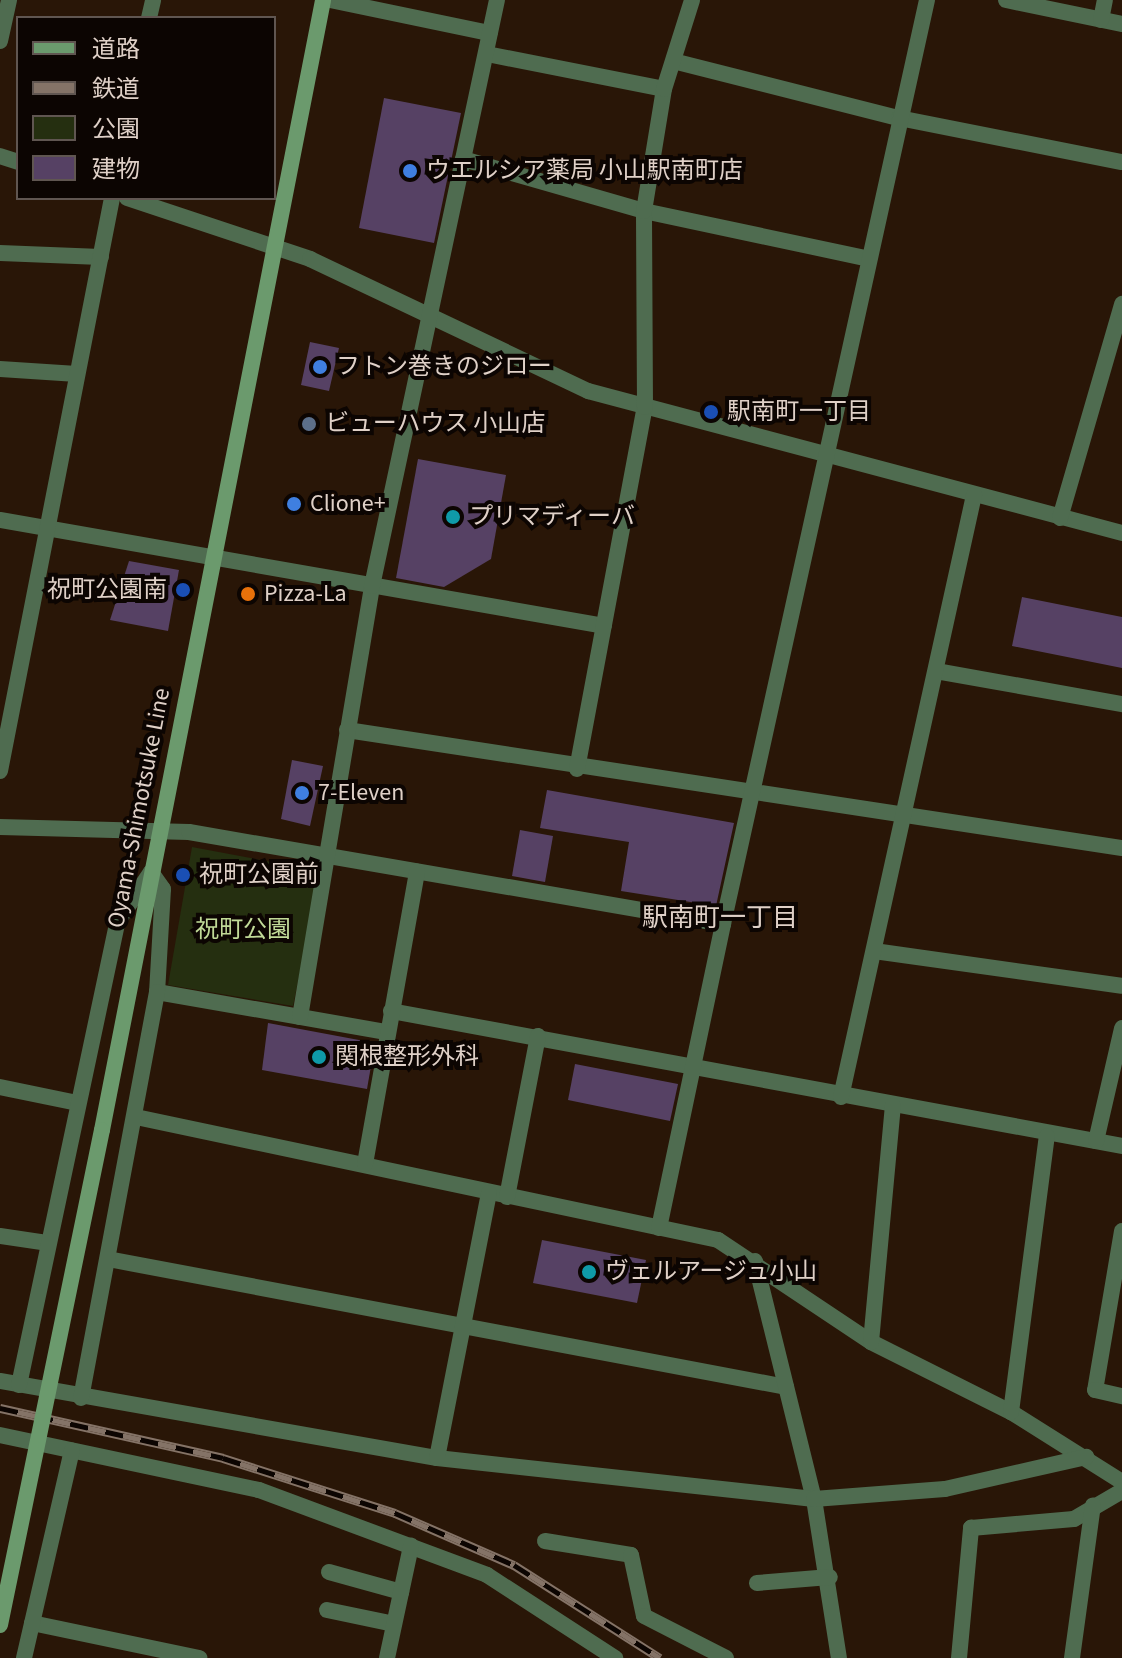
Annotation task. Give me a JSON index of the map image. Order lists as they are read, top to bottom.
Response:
{
  "streets": {
    "main road": ["Oyama-Shimotsuke Line"]
  },
  "districts": ["駅南町一丁目"],
  "parks": ["祝町公園"],
  "places": [
    "ウエルシア薬局 小山駅南町店",
    "フトン巻きのジロー",
    "駅南町一丁目",
    "ビューハウス 小山店",
    "Clione+",
    "プリマディーバ",
    "祝町公園南",
    "Pizza-La",
    "7-Eleven",
    "祝町公園前",
    "関根整形外科",
    "ヴェルアージュ小山"
  ],
  "legend": [
    "道路",
    "鉄道",
    "公園",
    "建物"
  ]
}
